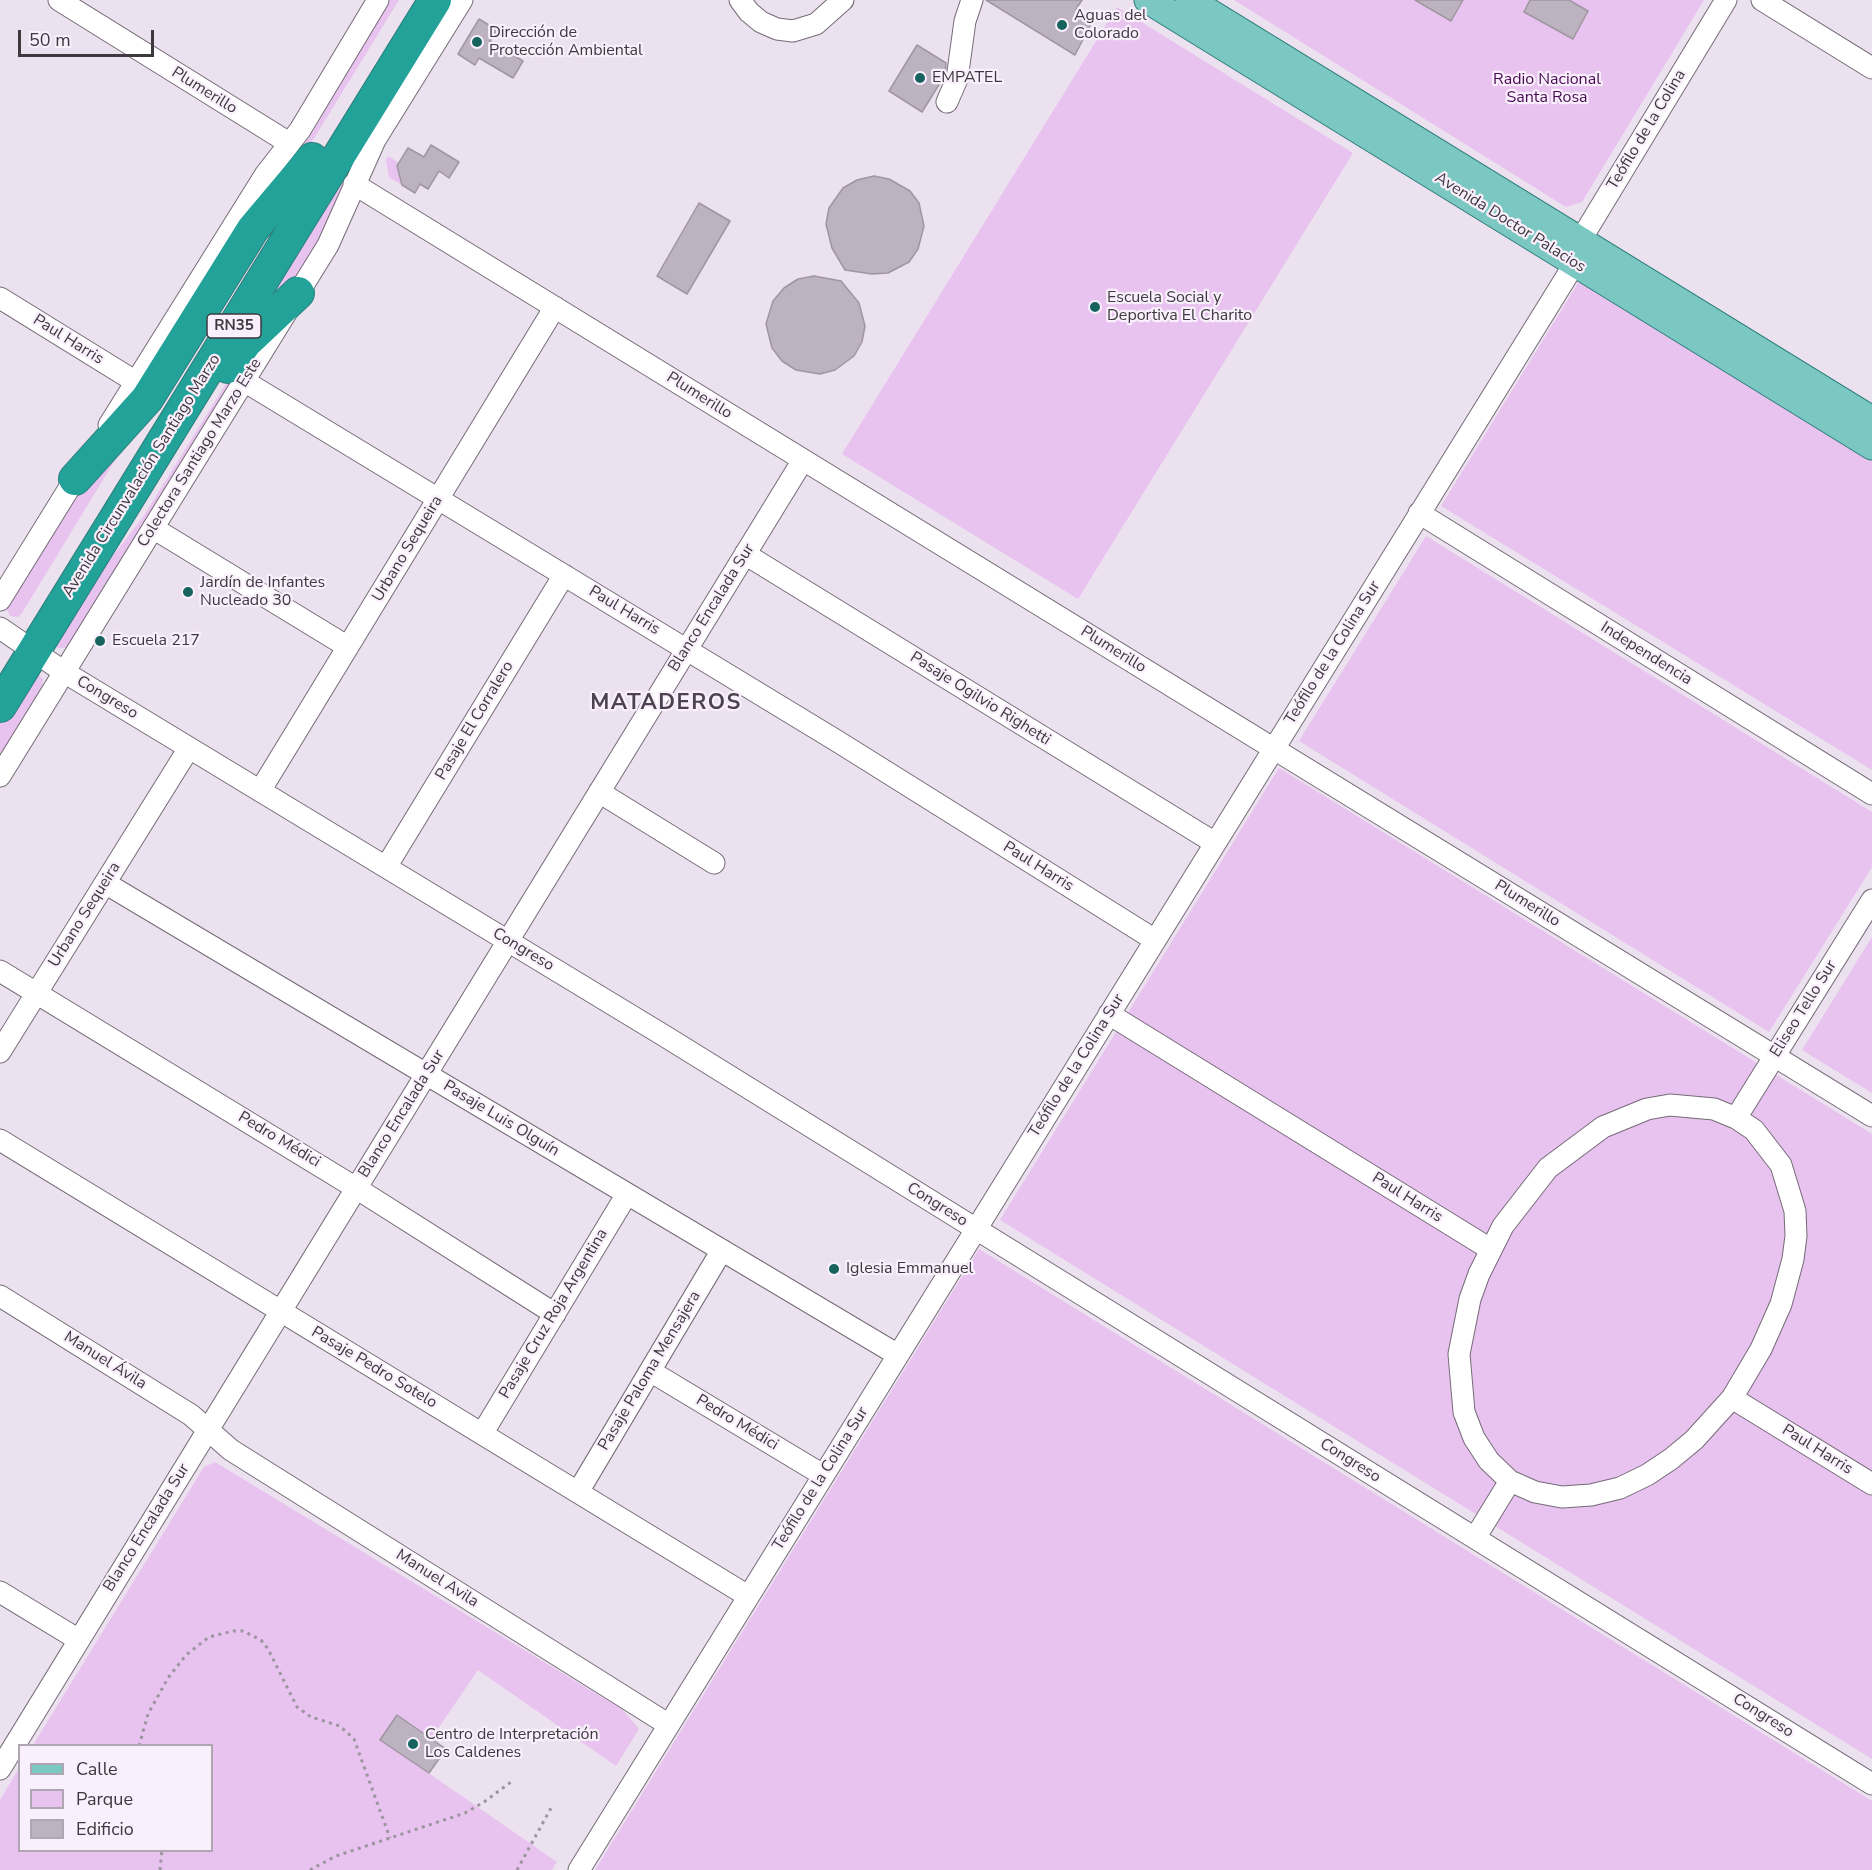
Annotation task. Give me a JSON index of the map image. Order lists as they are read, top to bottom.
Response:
{
  "streets": {
    "highway": ["RN35", "Avenida Circunvalación Santiago Marzo"],
    "main road": ["Avenida Doctor Palacios"],
    "street": [
      "Plumerillo",
      "Teófilo de la Colina",
      "Paul Harris",
      "Colectora Santiago Marzo Este",
      "Urbano Sequeira",
      "Blanco Encalada Sur",
      "Teófilo de la Colina Sur",
      "Independencia",
      "Congreso",
      "Pasaje Ogilvio Righetti",
      "Pasaje El Corralero",
      "Eliseo Tello Sur",
      "Pasaje Luis Olguín",
      "Pedro Médici",
      "Pasaje Cruz Roja Argentina",
      "Manuel Ávila",
      "Pasaje Pedro Sotelo",
      "Pasaje Paloma Mensajera",
      "Manuel Avila"
    ]
  },
  "crossings": [
    ["Plumerillo", "Colectora Santiago Marzo Este"],
    ["Plumerillo", "Avenida Circunvalación Santiago Marzo"],
    ["Plumerillo", "Urbano Sequeira"],
    ["Plumerillo", "Blanco Encalada Sur"],
    ["Plumerillo", "Teófilo de la Colina Sur"],
    ["Plumerillo", "Eliseo Tello Sur"],
    ["Teófilo de la Colina", "Avenida Doctor Palacios"],
    ["Teófilo de la Colina", "Teófilo de la Colina Sur"],
    ["Avenida Doctor Palacios", "Teófilo de la Colina Sur"],
    ["Paul Harris", "Colectora Santiago Marzo Este"],
    ["Paul Harris", "Urbano Sequeira"],
    ["Paul Harris", "Blanco Encalada Sur"],
    ["Paul Harris", "Teófilo de la Colina Sur"],
    ["Paul Harris", "Pasaje El Corralero"],
    ["Colectora Santiago Marzo Este", "Congreso"],
    ["Avenida Circunvalación Santiago Marzo", "Congreso"],
    ["Urbano Sequeira", "Congreso"],
    ["Urbano Sequeira", "Pasaje Luis Olguín"],
    ["Urbano Sequeira", "Pedro Médici"],
    ["Blanco Encalada Sur", "Congreso"],
    ["Blanco Encalada Sur", "Pasaje Ogilvio Righetti"],
    ["Blanco Encalada Sur", "Pasaje Luis Olguín"],
    ["Blanco Encalada Sur", "Pedro Médici"],
    ["Blanco Encalada Sur", "Manuel Ávila"],
    ["Blanco Encalada Sur", "Pasaje Pedro Sotelo"],
    ["Blanco Encalada Sur", "Manuel Avila"],
    ["Teófilo de la Colina Sur", "Independencia"],
    ["Teófilo de la Colina Sur", "Congreso"],
    ["Teófilo de la Colina Sur", "Pasaje Ogilvio Righetti"],
    ["Teófilo de la Colina Sur", "Pasaje Luis Olguín"],
    ["Teófilo de la Colina Sur", "Pedro Médici"],
    ["Teófilo de la Colina Sur", "Pasaje Pedro Sotelo"],
    ["Teófilo de la Colina Sur", "Manuel Avila"],
    ["Congreso", "Pasaje El Corralero"],
    ["Pasaje Luis Olguín", "Pasaje Cruz Roja Argentina"],
    ["Pasaje Luis Olguín", "Pasaje Paloma Mensajera"],
    ["Pedro Médici", "Pasaje Cruz Roja Argentina"],
    ["Pedro Médici", "Pasaje Paloma Mensajera"],
    ["Pasaje Cruz Roja Argentina", "Pasaje Pedro Sotelo"],
    ["Manuel Ávila", "Manuel Avila"],
    ["Pasaje Pedro Sotelo", "Pasaje Paloma Mensajera"]
  ],
  "districts": ["MATADEROS"],
  "parks": ["Radio Nacional Santa Rosa"],
  "places": [
    "Aguas del Colorado",
    "Dirección de Protección Ambiental",
    "EMPATEL",
    "Escuela Social y Deportiva El Charito",
    "Jardín de Infantes Nucleado 30",
    "Escuela 217",
    "Iglesia Emmanuel",
    "Centro de Interpretación Los Caldenes"
  ],
  "legend": ["Calle", "Parque", "Edificio"],
  "scale_bar": "50 m"
}
